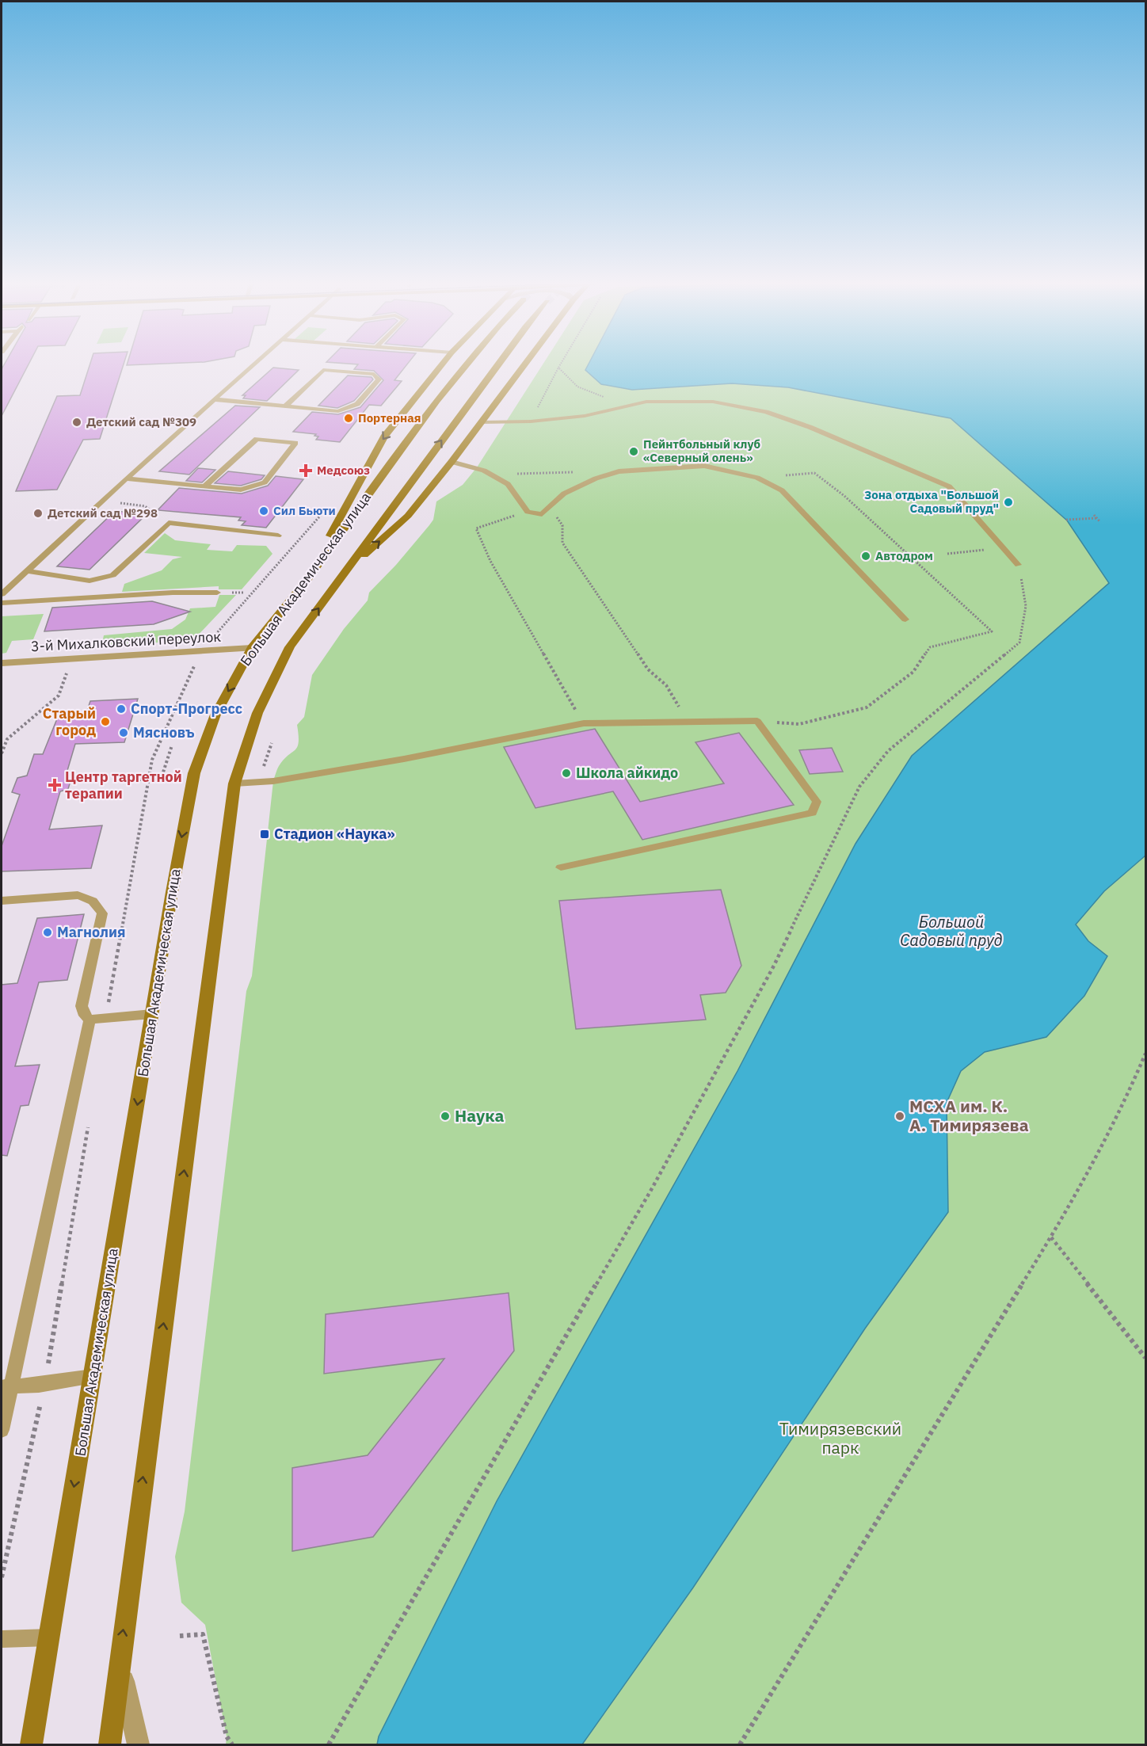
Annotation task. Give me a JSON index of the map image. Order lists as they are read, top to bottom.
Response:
{
  "streets": {
    "main road": ["Большая Академическая улица"],
    "street": ["3-й Михалковский переулок"]
  },
  "crossings": [
    ["Большая Академическая улица", "3-й Михалковский переулок"]
  ],
  "water": ["Большой Садовый пруд"],
  "parks": ["Тимирязевский парк"],
  "places": {
    "other": [
      "Портерная",
      "Детский сад №309",
      "Пейнтбольный клуб «Северный олень»",
      "Зона отдыха \"Большой Садовый пруд\"",
      "Сил Бьюти",
      "Детский сад №298",
      "Автодром",
      "Спорт-Прогресс",
      "Старый город",
      "Мясновъ",
      "Школа айкидо",
      "Магнолия",
      "Наука",
      "МСХА им. К. А. Тимирязева"
    ],
    "health": ["Медсоюз", "Центр таргетной терапии"],
    "transit": ["Стадион «Наука»"]
  }
}
